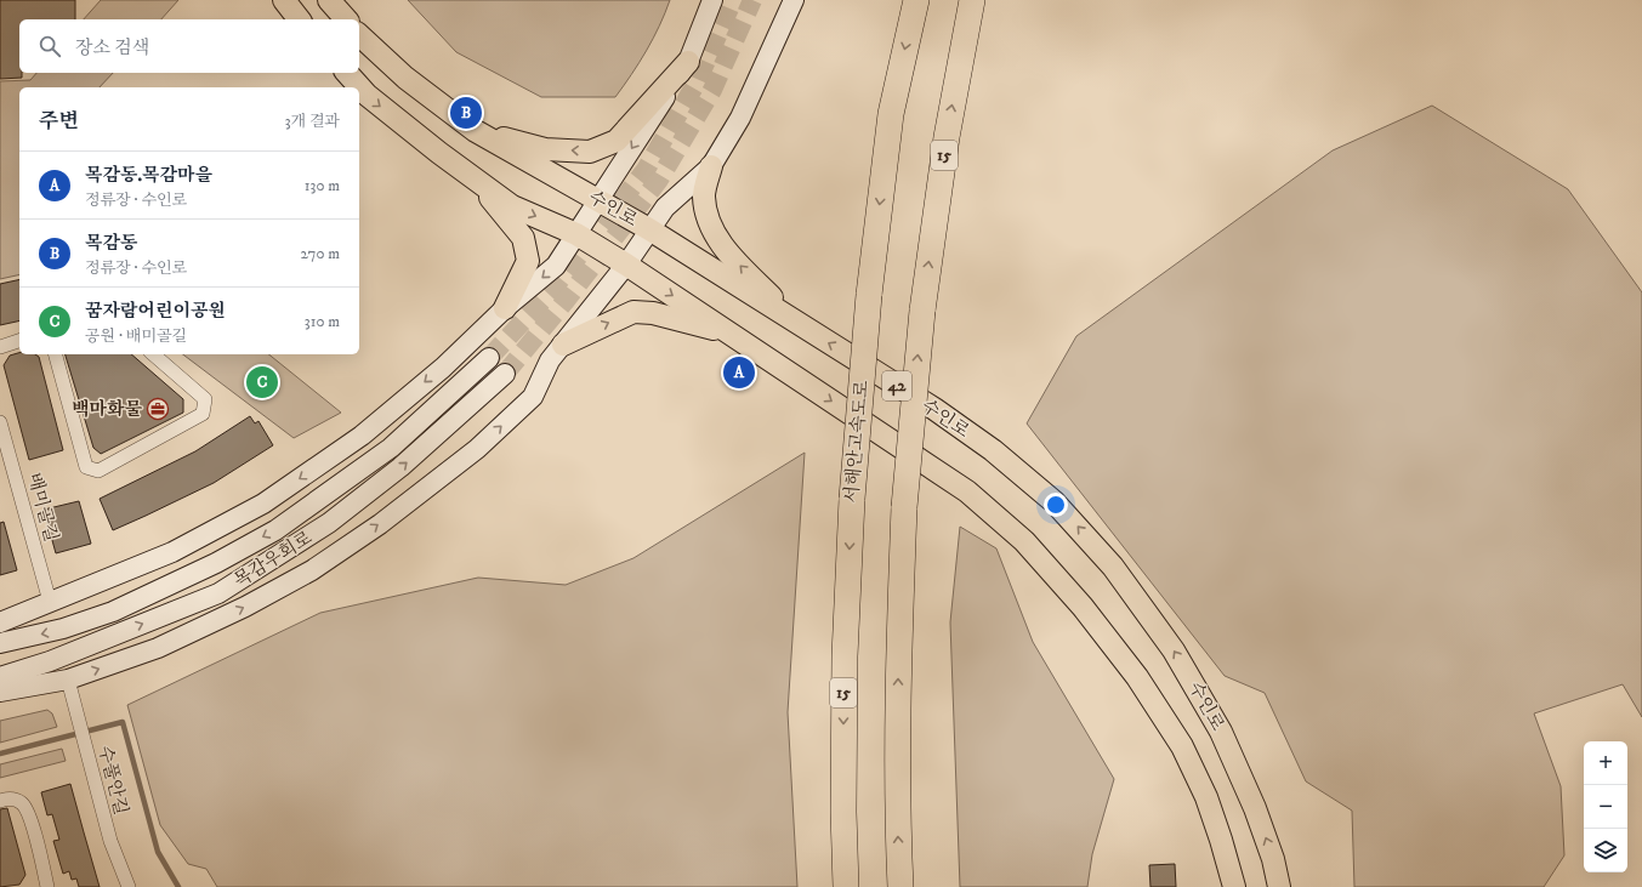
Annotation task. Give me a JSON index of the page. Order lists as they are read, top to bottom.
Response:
{
  "streets": {
    "highway": ["15", "서해안고속도로"],
    "main road": ["수인로", "42", "목감우회로"],
    "street": ["배미골길", "수풀안길"]
  },
  "places": {
    "office": ["백마화물"]
  },
  "page": {
    "search": "장소 검색",
    "heading": ["주변", "3개 결과"],
    "pins": ["B", "A", "C"],
    "list": [
      {
        "mark": "A",
        "name": "목감동.목감마을",
        "note": "정류장 · 수인로",
        "value": "130 m"
      },
      {
        "mark": "B",
        "name": "목감동",
        "note": "정류장 · 수인로",
        "value": "270 m"
      },
      {
        "mark": "C",
        "name": "꿈자람어린이공원",
        "note": "공원 · 배미골길",
        "value": "310 m"
      }
    ],
    "map_buttons": ["+", "−"]
  }
}
